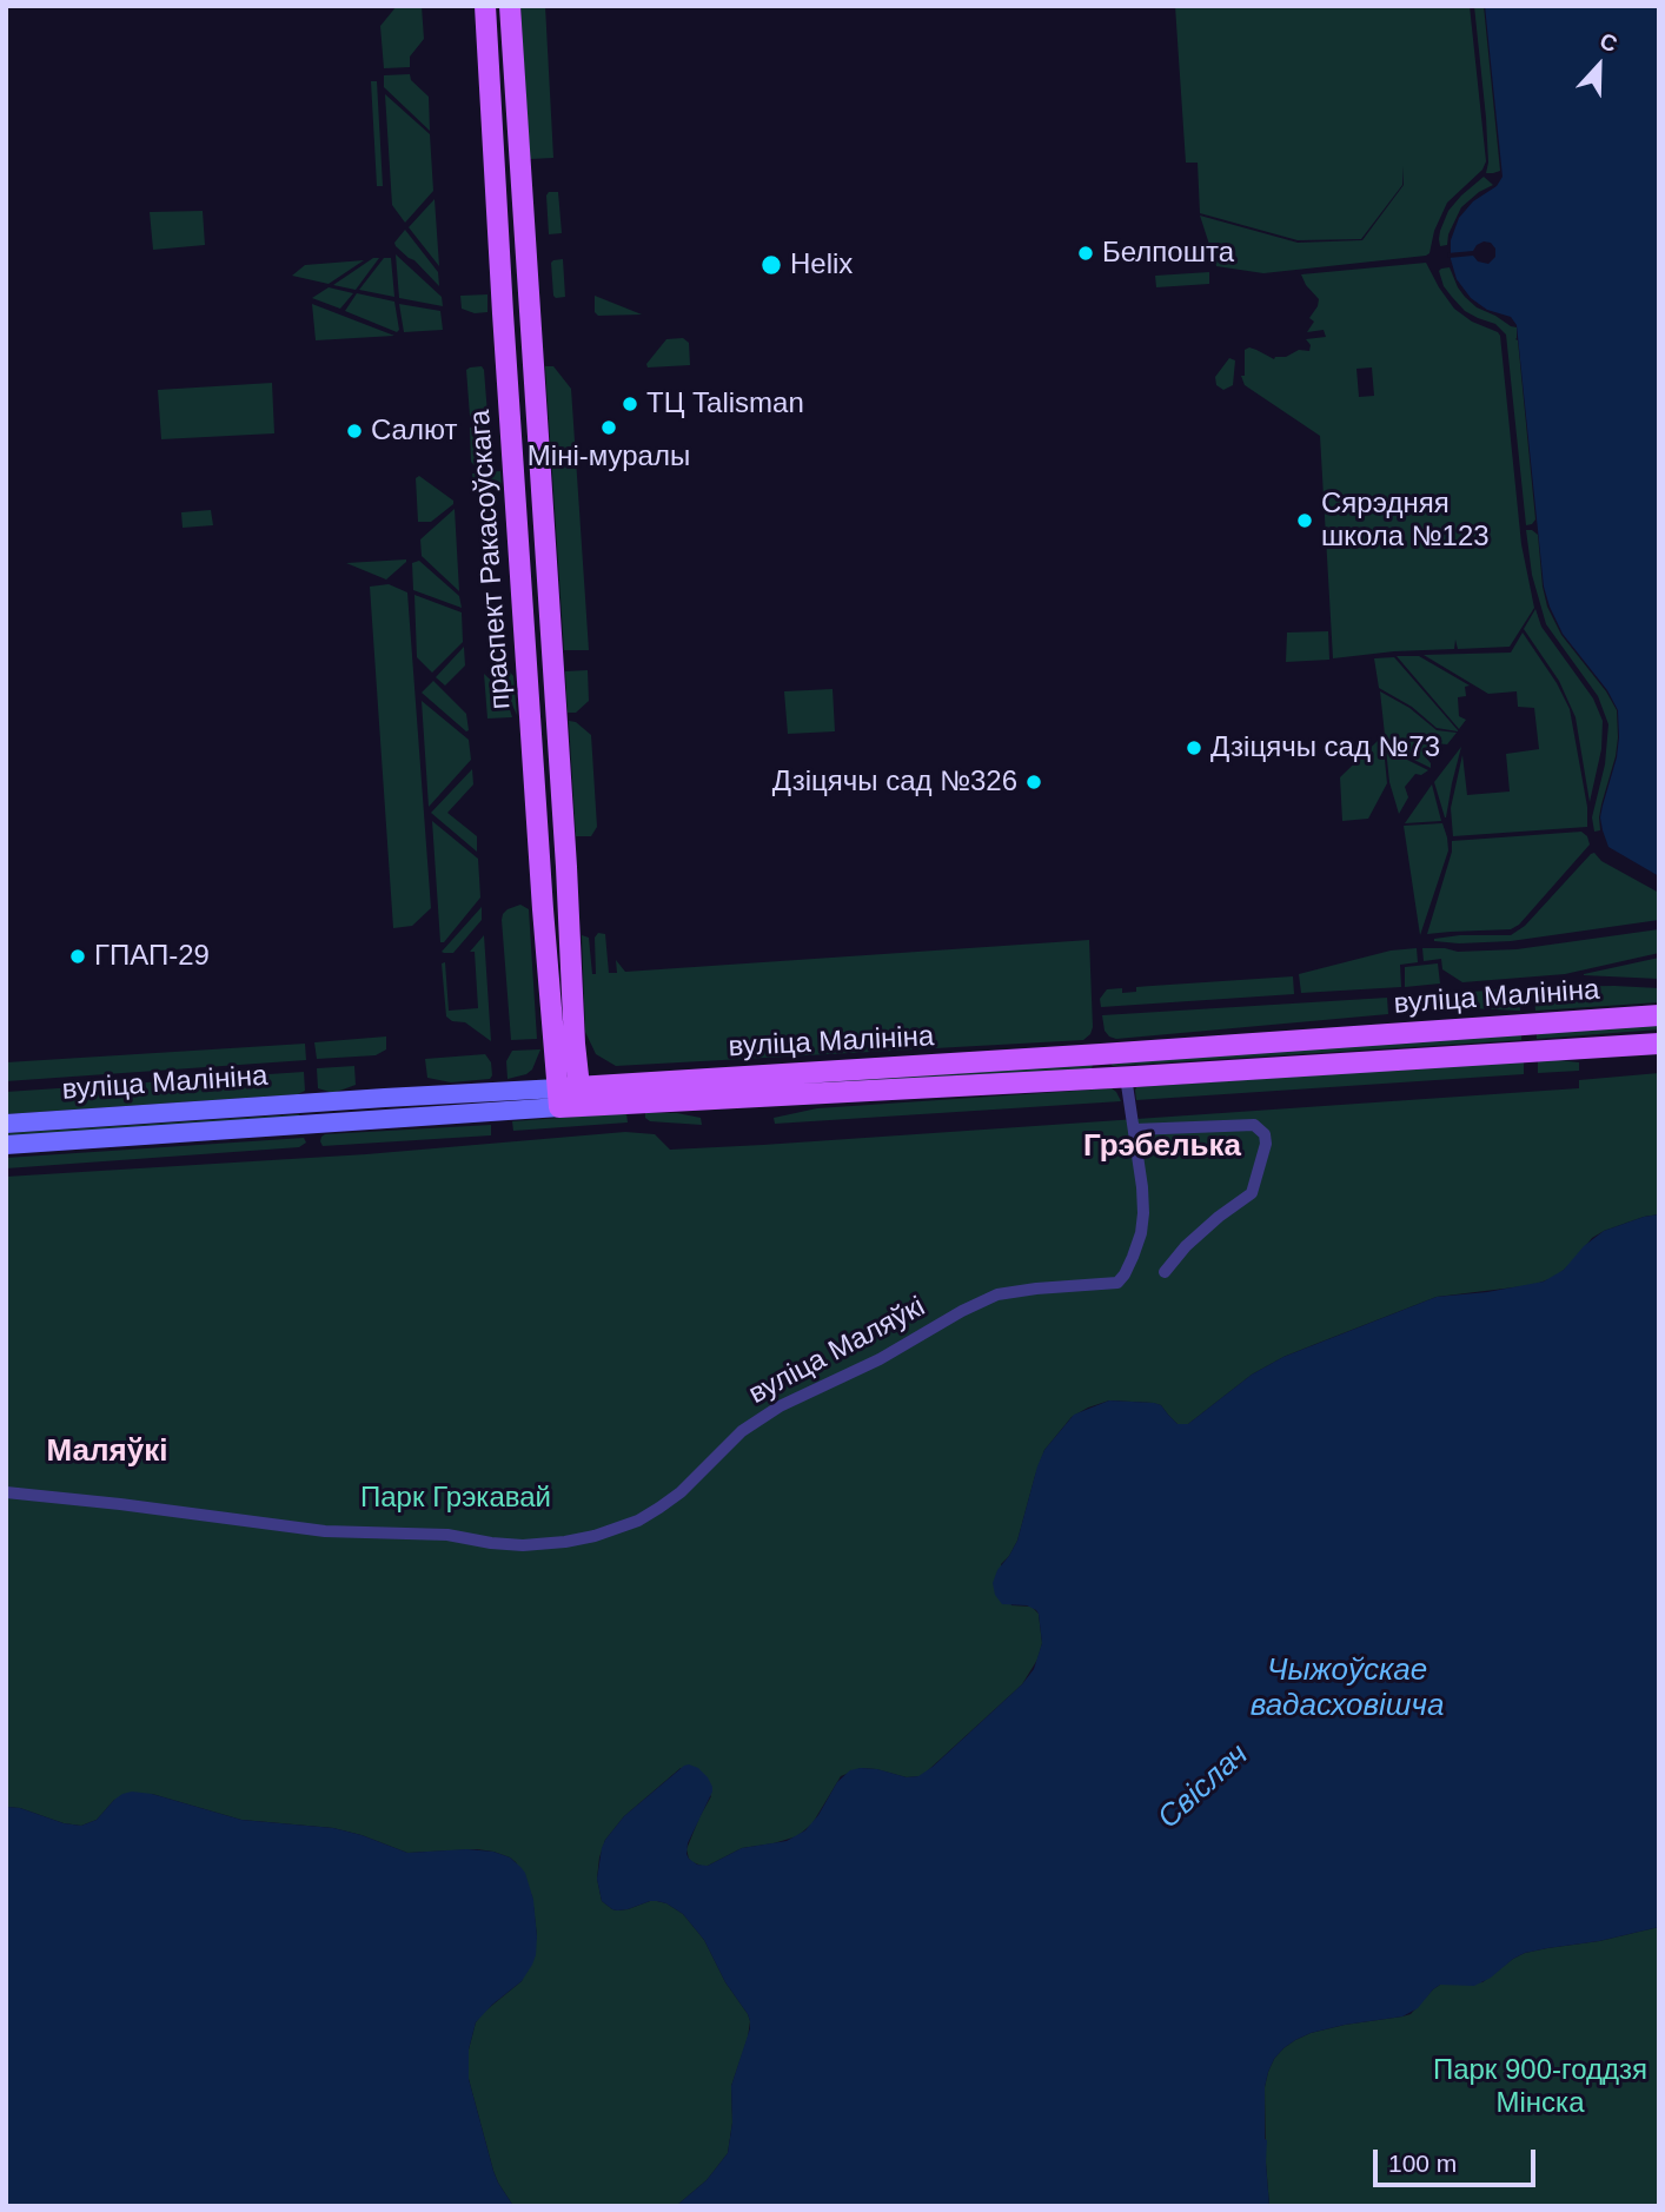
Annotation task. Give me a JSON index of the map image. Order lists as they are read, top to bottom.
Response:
{
  "streets": {
    "main road": ["праспект Ракасоўскага", "вуліца Малініна"],
    "street": ["вуліца Маляўкі"]
  },
  "crossings": [
    ["праспект Ракасоўскага", "вуліца Малініна"],
    ["вуліца Малініна", "вуліца Маляўкі"]
  ],
  "districts": ["Грэбелька", "Маляўкі"],
  "water": ["Чыжоўскае вадасховішча", "Свіслач"],
  "parks": ["Парк Грэкавай", "Парк 900-годдзя Мінска"],
  "places": [
    "Белпошта",
    "Helix",
    "ТЦ Talisman",
    "Міні-муралы",
    "Салют",
    "Сярэдняя школа №123",
    "Дзіцячы сад №73",
    "Дзіцячы сад №326",
    "ГПАП-29"
  ],
  "scale_bar": "100 m",
  "north": "top"
}
